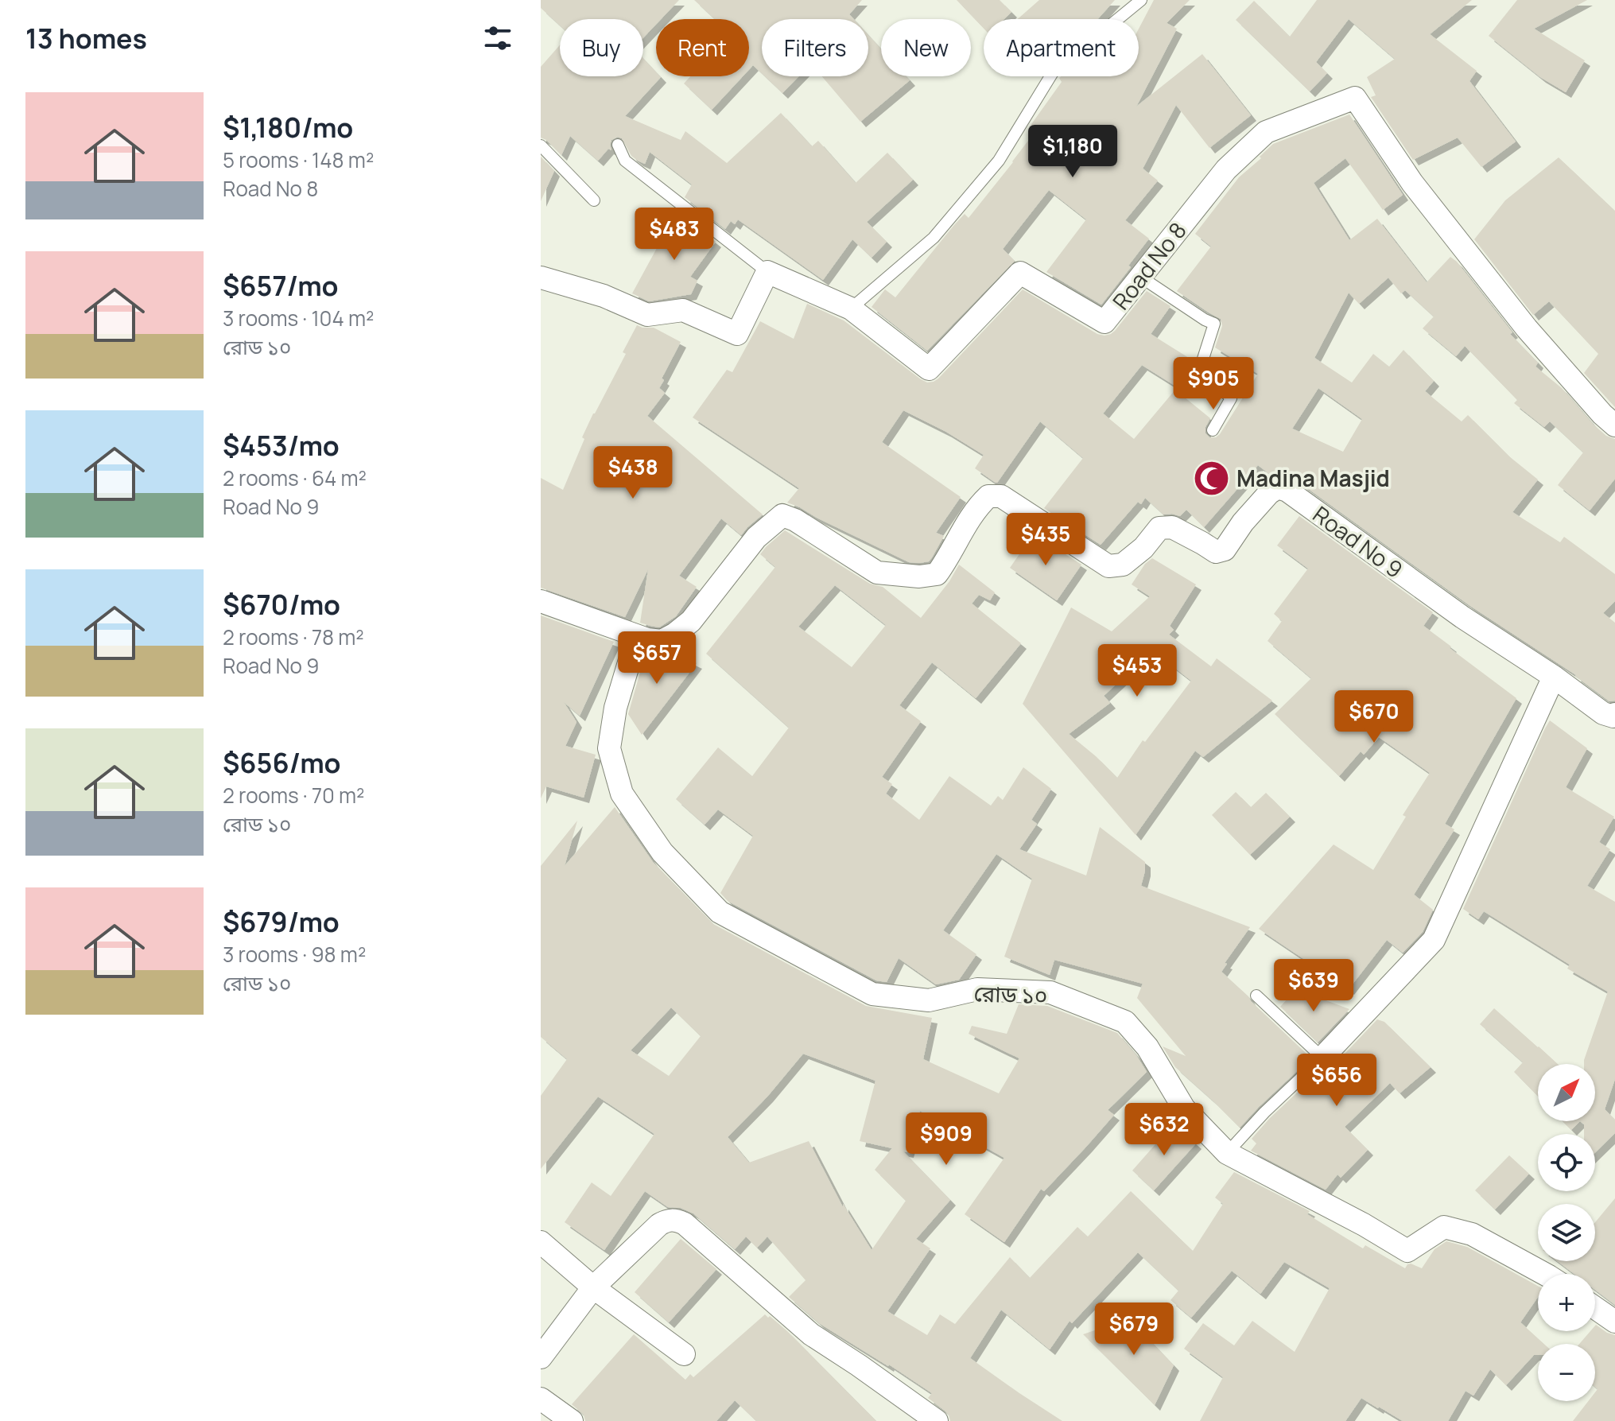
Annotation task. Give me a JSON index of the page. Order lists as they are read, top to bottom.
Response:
{
  "streets": {
    "street": ["Road No 8", "Road No 9", "রোড ১০"]
  },
  "crossings": [
    ["Road No 9", "রোড ১০"]
  ],
  "places": {
    "mosque": ["Madina Masjid"]
  },
  "north": "top right",
  "page": {
    "heading": "13 homes",
    "chip": [
      "Buy",
      "Rent",
      "Filters",
      "New",
      "Apartment"
    ],
    "list": [
      {
        "name": "$1,180/mo",
        "note": "5 rooms · 148 m² · Road No 8"
      },
      {
        "name": "$657/mo",
        "note": "3 rooms · 104 m² · রোড ১০"
      },
      {
        "name": "$453/mo",
        "note": "2 rooms · 64 m² · Road No 9"
      },
      {
        "name": "$670/mo",
        "note": "2 rooms · 78 m² · Road No 9"
      },
      {
        "name": "$656/mo",
        "note": "2 rooms · 70 m² · রোড ১০"
      },
      {
        "name": "$679/mo",
        "note": "3 rooms · 98 m² · রোড ১০"
      }
    ],
    "price": [
      "$1,180",
      "$483",
      "$905",
      "$438",
      "$435",
      "$657",
      "$453",
      "$670",
      "$639",
      "$656",
      "$632",
      "$909",
      "$679"
    ],
    "map_buttons": ["+", "−"]
  }
}
